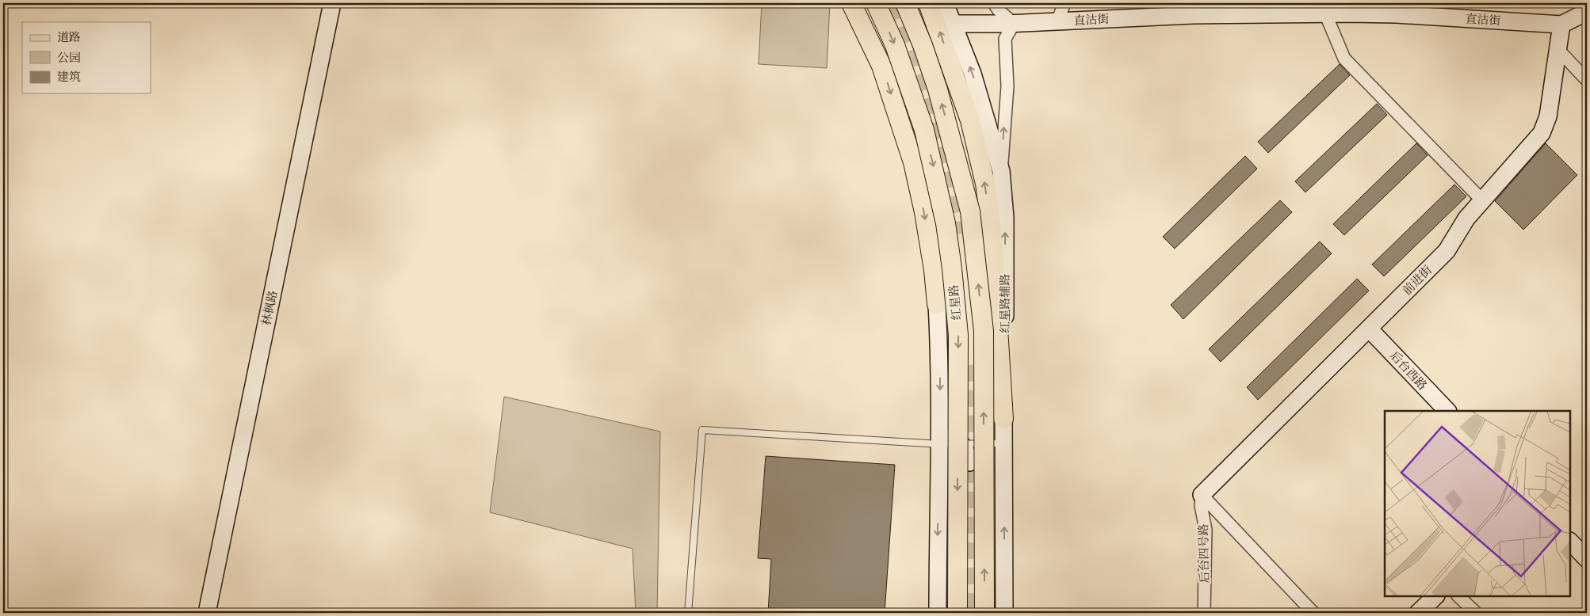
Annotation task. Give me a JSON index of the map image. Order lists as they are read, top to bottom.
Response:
{
  "streets": {
    "main road": ["红星路"],
    "street": [
      "直沽街",
      "前进街",
      "红星路辅路",
      "林枫路",
      "后台西路",
      "后台四号路"
    ]
  },
  "crossings": [
    ["直沽街", "前进街"],
    ["直沽街", "红星路辅路"],
    ["前进街", "后台西路"],
    ["前进街", "后台四号路"]
  ],
  "legend": ["道路", "公园", "建筑"]
}
